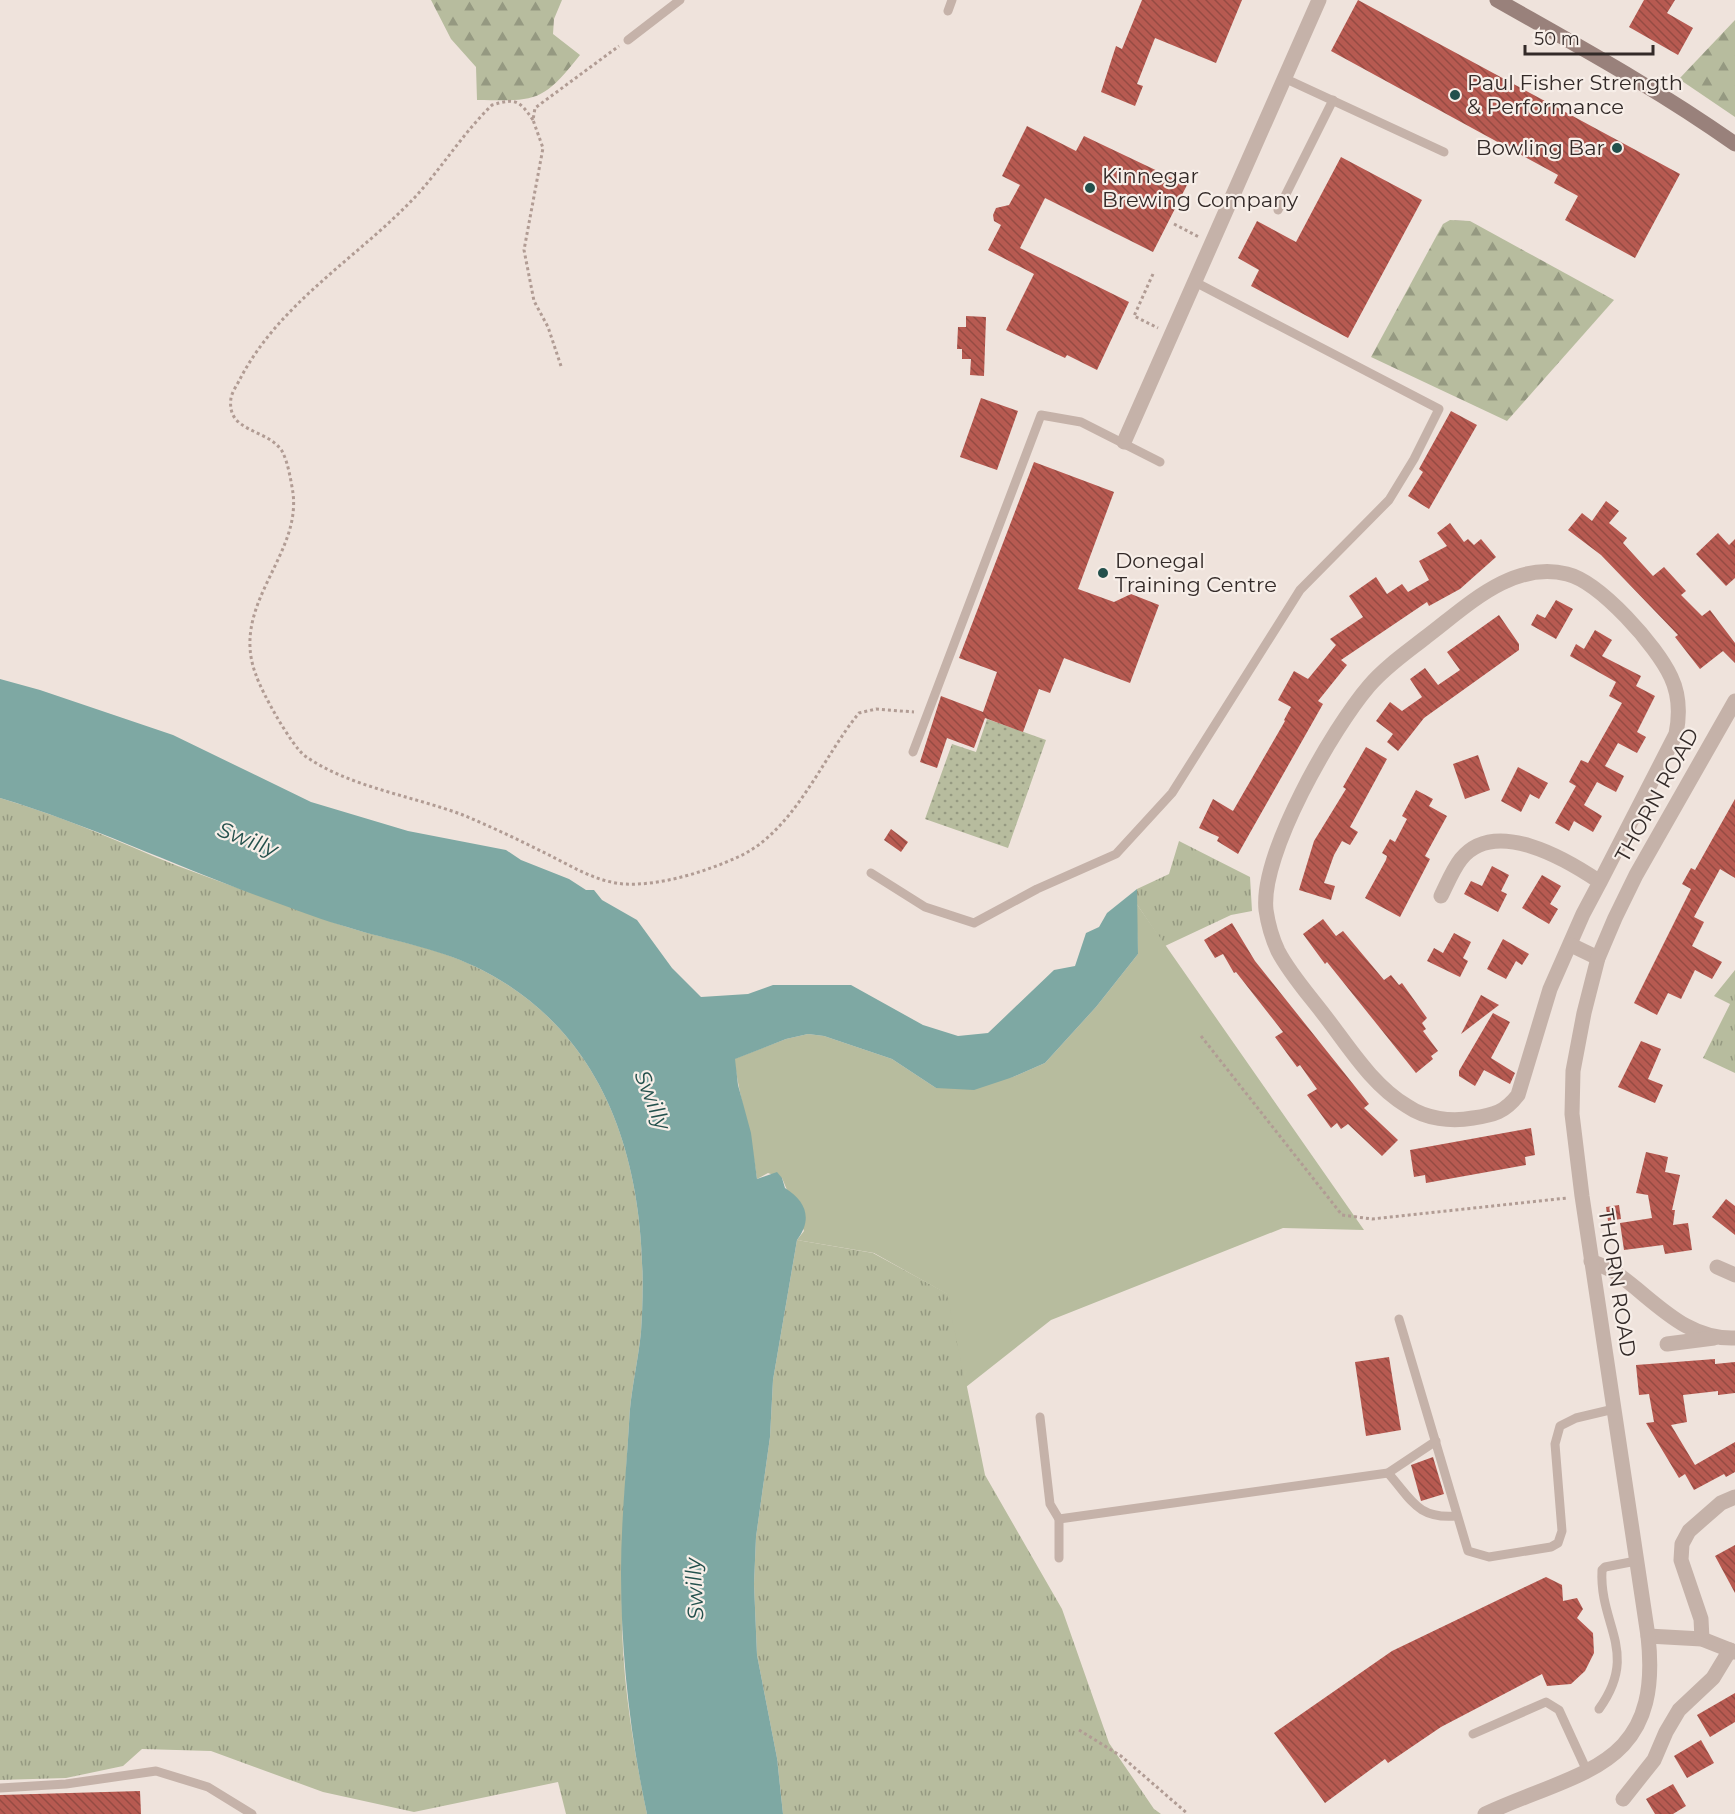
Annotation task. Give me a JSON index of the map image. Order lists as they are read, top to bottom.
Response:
{
  "streets": {
    "street": ["THORN ROAD"]
  },
  "water": ["Swilly"],
  "places": [
    "Paul Fisher Strength & Performance",
    "Bowling Bar",
    "Kinnegar Brewing Company",
    "Donegal Training Centre"
  ],
  "scale_bar": "50 m"
}
